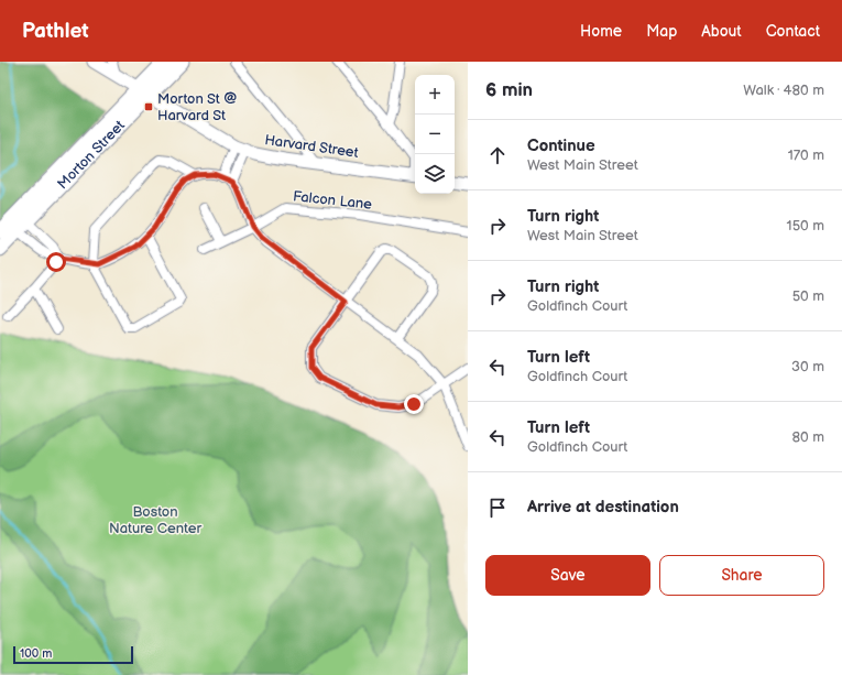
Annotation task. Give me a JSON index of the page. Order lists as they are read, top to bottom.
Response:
{
  "streets": {
    "highway": ["Morton Street"],
    "main road": ["Harvard Street"],
    "street": ["Falcon Lane"]
  },
  "crossings": [
    ["Harvard Street", "Morton Street"]
  ],
  "parks": ["Boston Nature Center"],
  "places": {
    "transit": ["Morton St @ Harvard St"]
  },
  "scale_bar": "100 m",
  "page": {
    "header": "Pathlet",
    "nav": [
      "Home",
      "Map",
      "About",
      "Contact"
    ],
    "heading": ["6 min", "Walk · 480 m"],
    "map_buttons": ["+", "−"],
    "list": [
      ["Continue", "West Main Street", "170 m"],
      ["Turn right", "West Main Street", "150 m"],
      ["Turn right", "Goldfinch Court", "50 m"],
      ["Turn left", "Goldfinch Court", "30 m"],
      ["Turn left", "Goldfinch Court", "80 m"],
      "Arrive at destination"
    ],
    "buttons": ["Save", "Share"],
    "scale": "100 m"
  }
}
